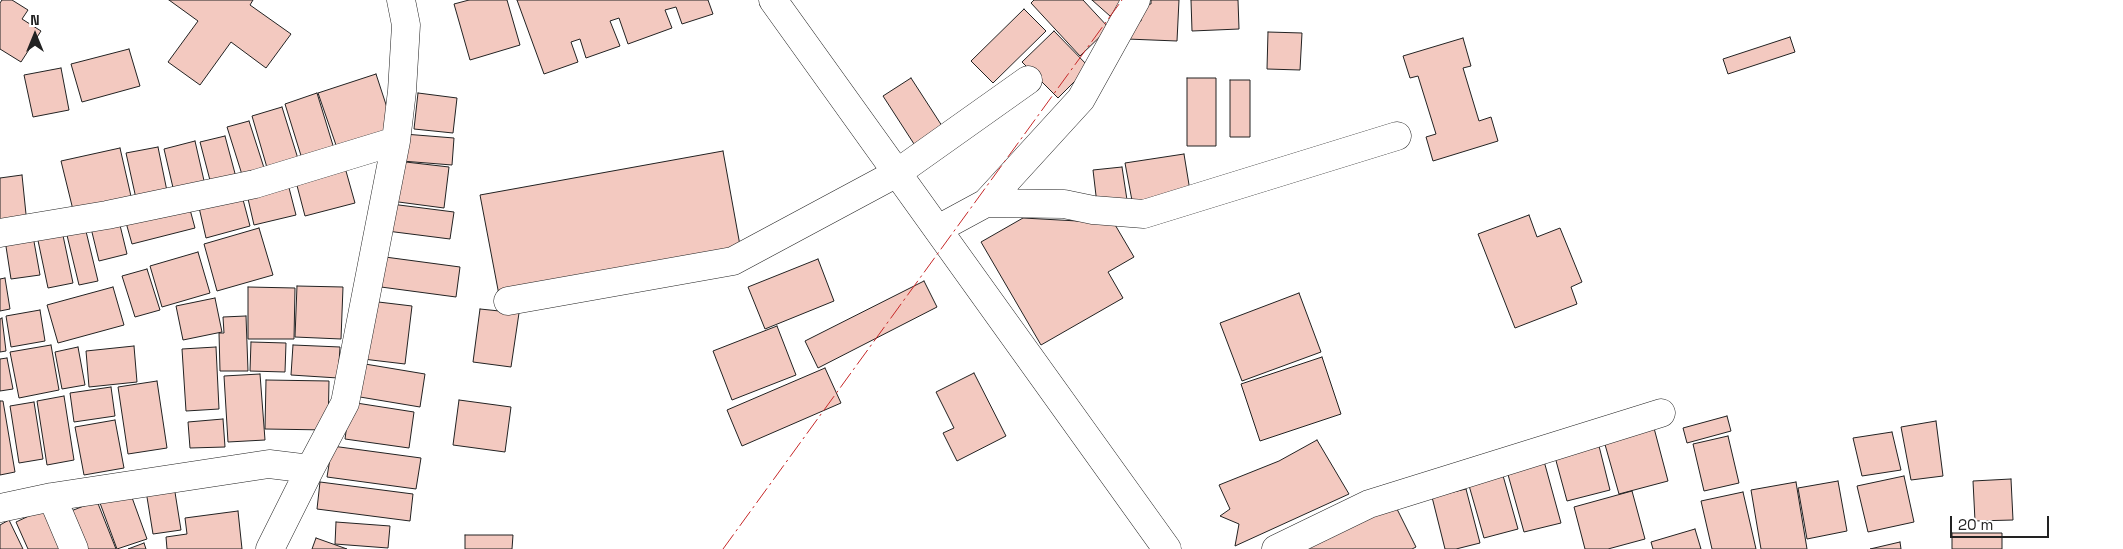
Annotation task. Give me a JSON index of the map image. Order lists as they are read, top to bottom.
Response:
{
  "scale_bar": "20 m",
  "north": "top"
}
